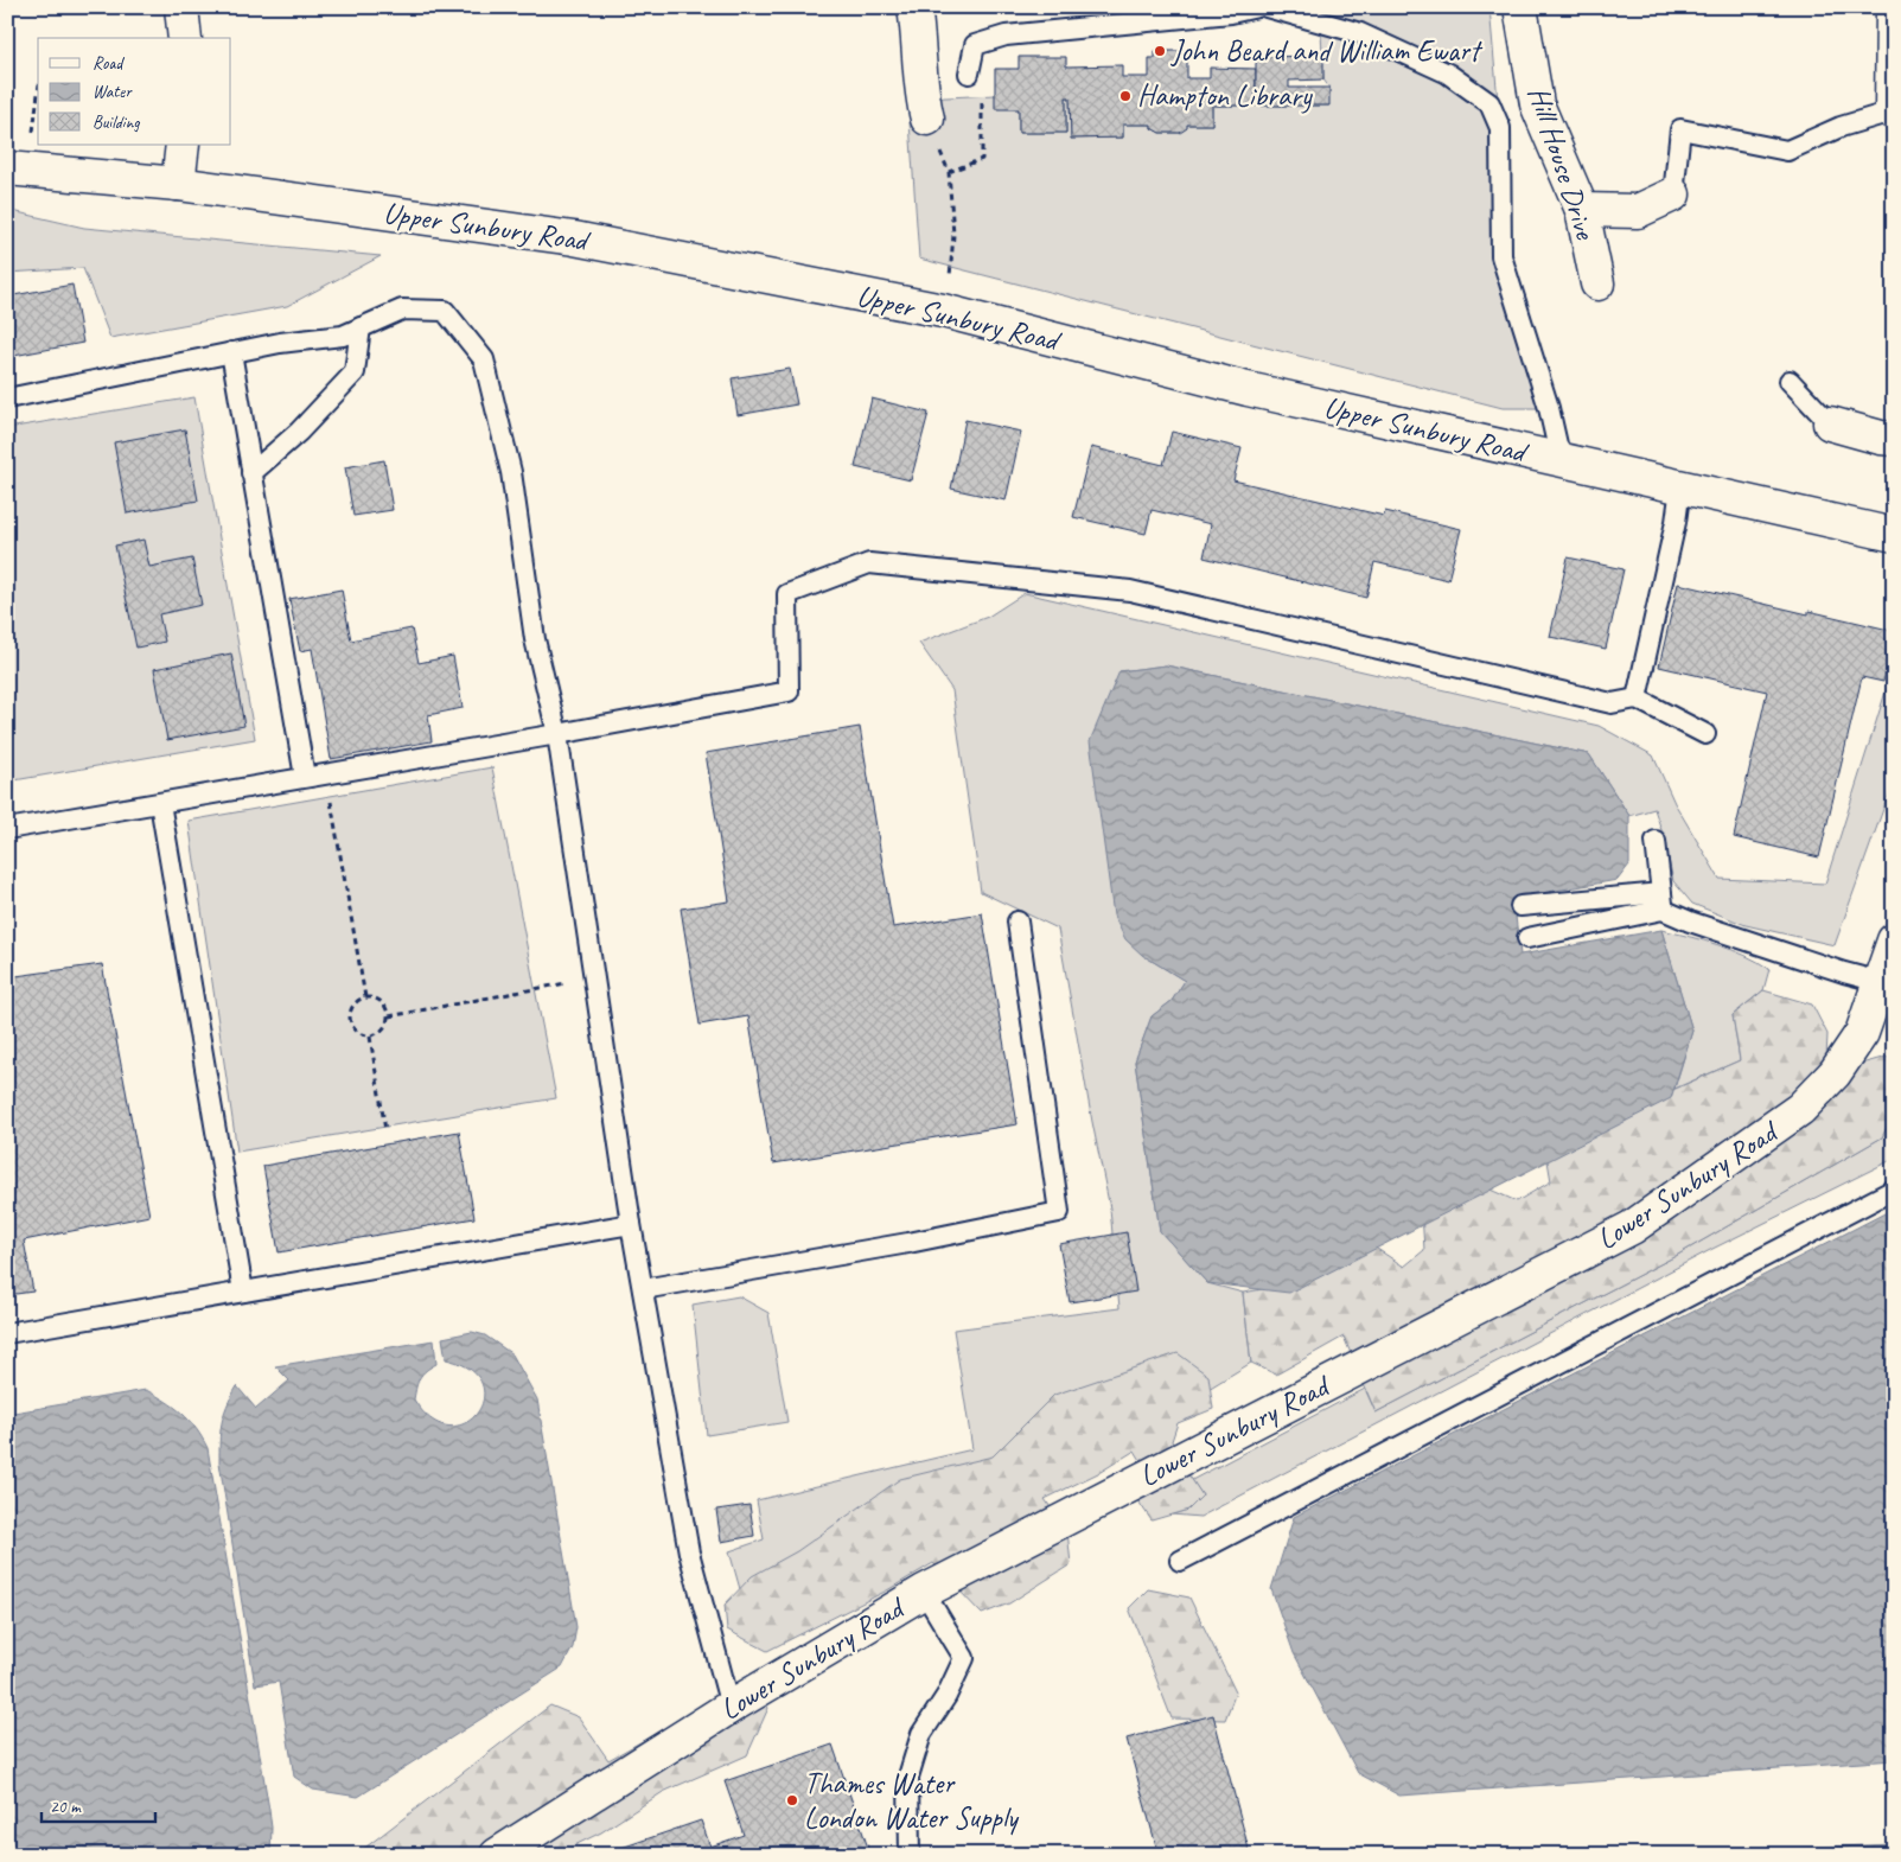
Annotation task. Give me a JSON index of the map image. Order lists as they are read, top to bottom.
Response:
{
  "streets": {
    "main road": ["Hill House Drive", "Upper Sunbury Road", "Lower Sunbury Road"]
  },
  "places": ["John Beard and William Ewart", "Hampton Library", "Thames Water London Water Supply"],
  "legend": ["Road", "Water", "Building"],
  "scale_bar": "20 m"
}
